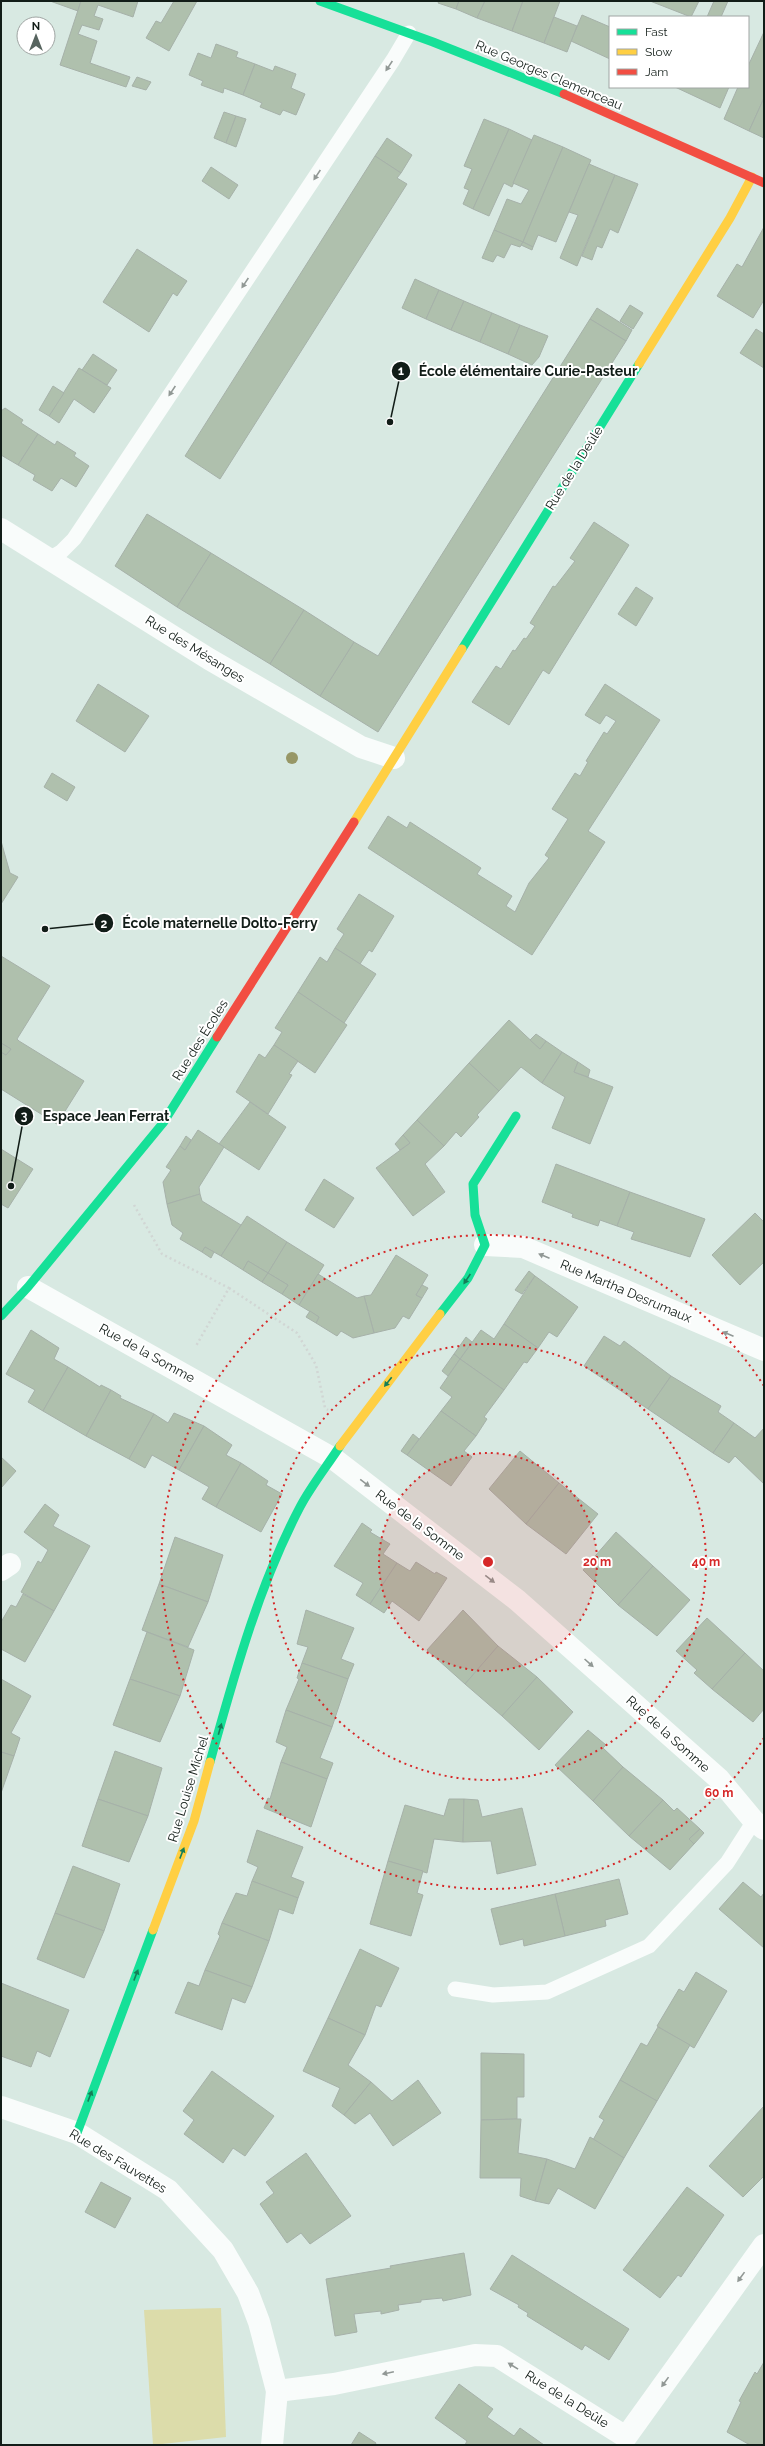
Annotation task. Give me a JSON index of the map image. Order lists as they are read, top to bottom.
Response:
{
  "streets": {
    "street": [
      "Rue Georges Clemenceau",
      "Rue de la Deûle",
      "Rue des Mésanges",
      "Rue des Écoles",
      "Rue Martha Desrumaux",
      "Rue de la Somme",
      "Rue Louise Michel",
      "Rue des Fauvettes"
    ]
  },
  "crossings": [
    ["Rue Georges Clemenceau", "Rue de la Deûle"],
    ["Rue de la Deûle", "Rue des Mésanges"],
    ["Rue de la Deûle", "Rue des Écoles"],
    ["Rue de la Deûle", "Rue des Fauvettes"],
    ["Rue des Mésanges", "Rue des Écoles"],
    ["Rue des Écoles", "Rue de la Somme"],
    ["Rue de la Somme", "Rue Louise Michel"],
    ["Rue Louise Michel", "Rue des Fauvettes"]
  ],
  "one_way": [
    "Rue de la Deûle",
    "Rue Martha Desrumaux",
    "Rue de la Somme",
    "Rue Louise Michel"
  ],
  "places": ["École élémentaire Curie-Pasteur", "École maternelle Dolto-Ferry", "Espace Jean Ferrat"],
  "legend": ["Fast", "Slow", "Jam"],
  "north": "top",
  "rings": ["20 m", "40 m", "60 m"]
}
